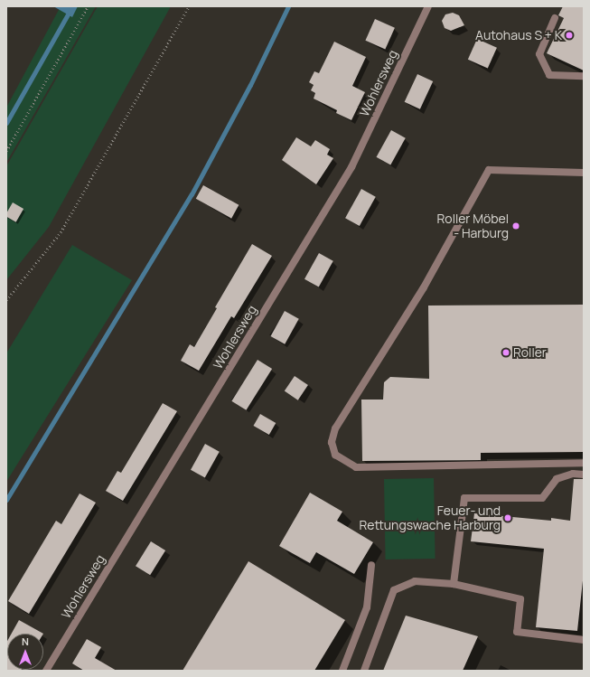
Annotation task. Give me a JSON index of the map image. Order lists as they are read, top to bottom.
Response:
{
  "streets": {
    "street": ["Wohlersweg"]
  },
  "places": [
    "Autohaus S + K",
    "Roller Möbel - Harburg",
    "Roller",
    "Feuer- und Rettungswache Harburg"
  ],
  "north": "top"
}
